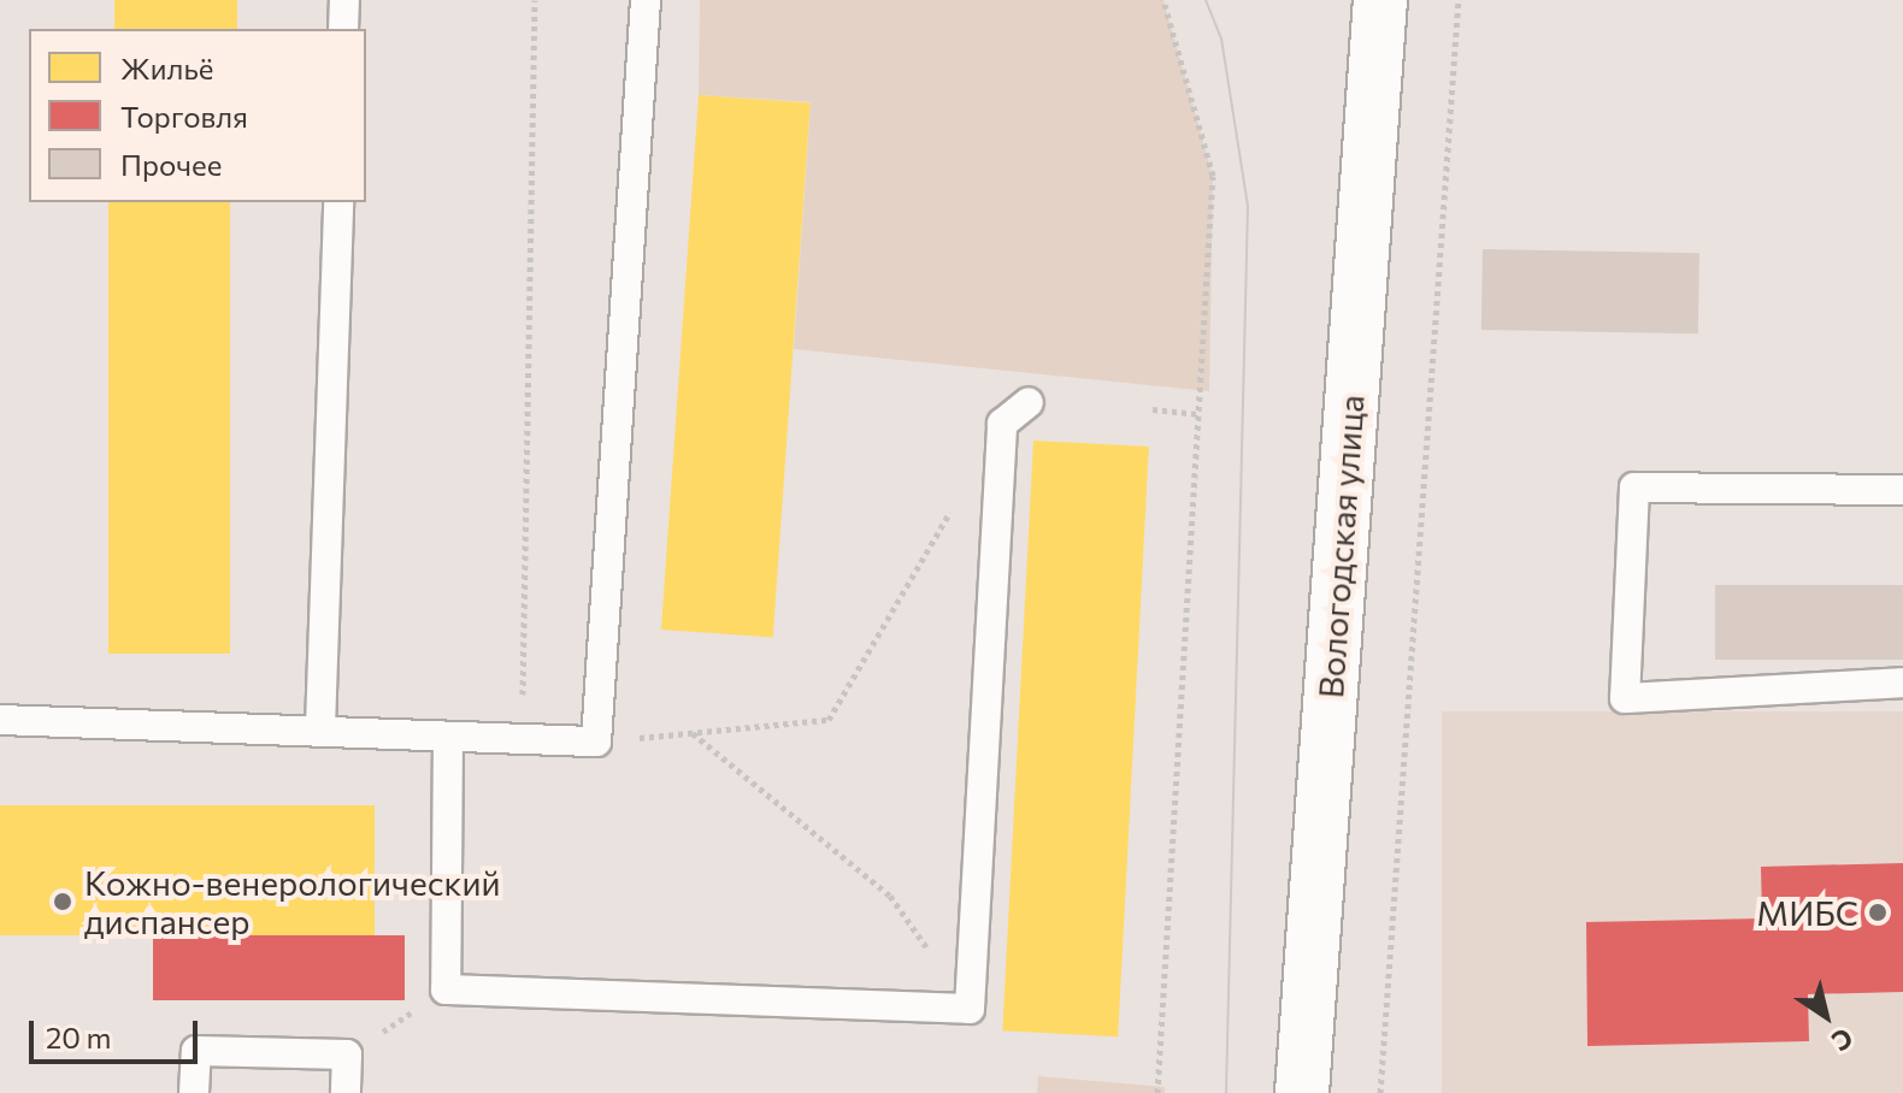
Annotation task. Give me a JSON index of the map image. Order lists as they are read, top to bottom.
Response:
{
  "streets": {
    "street": ["Вологодская улица"]
  },
  "places": ["Кожно-венерологический диспансер", "МИБС"],
  "legend": ["Жильё", "Торговля", "Прочее"],
  "scale_bar": "20 m",
  "north": "bottom right"
}
